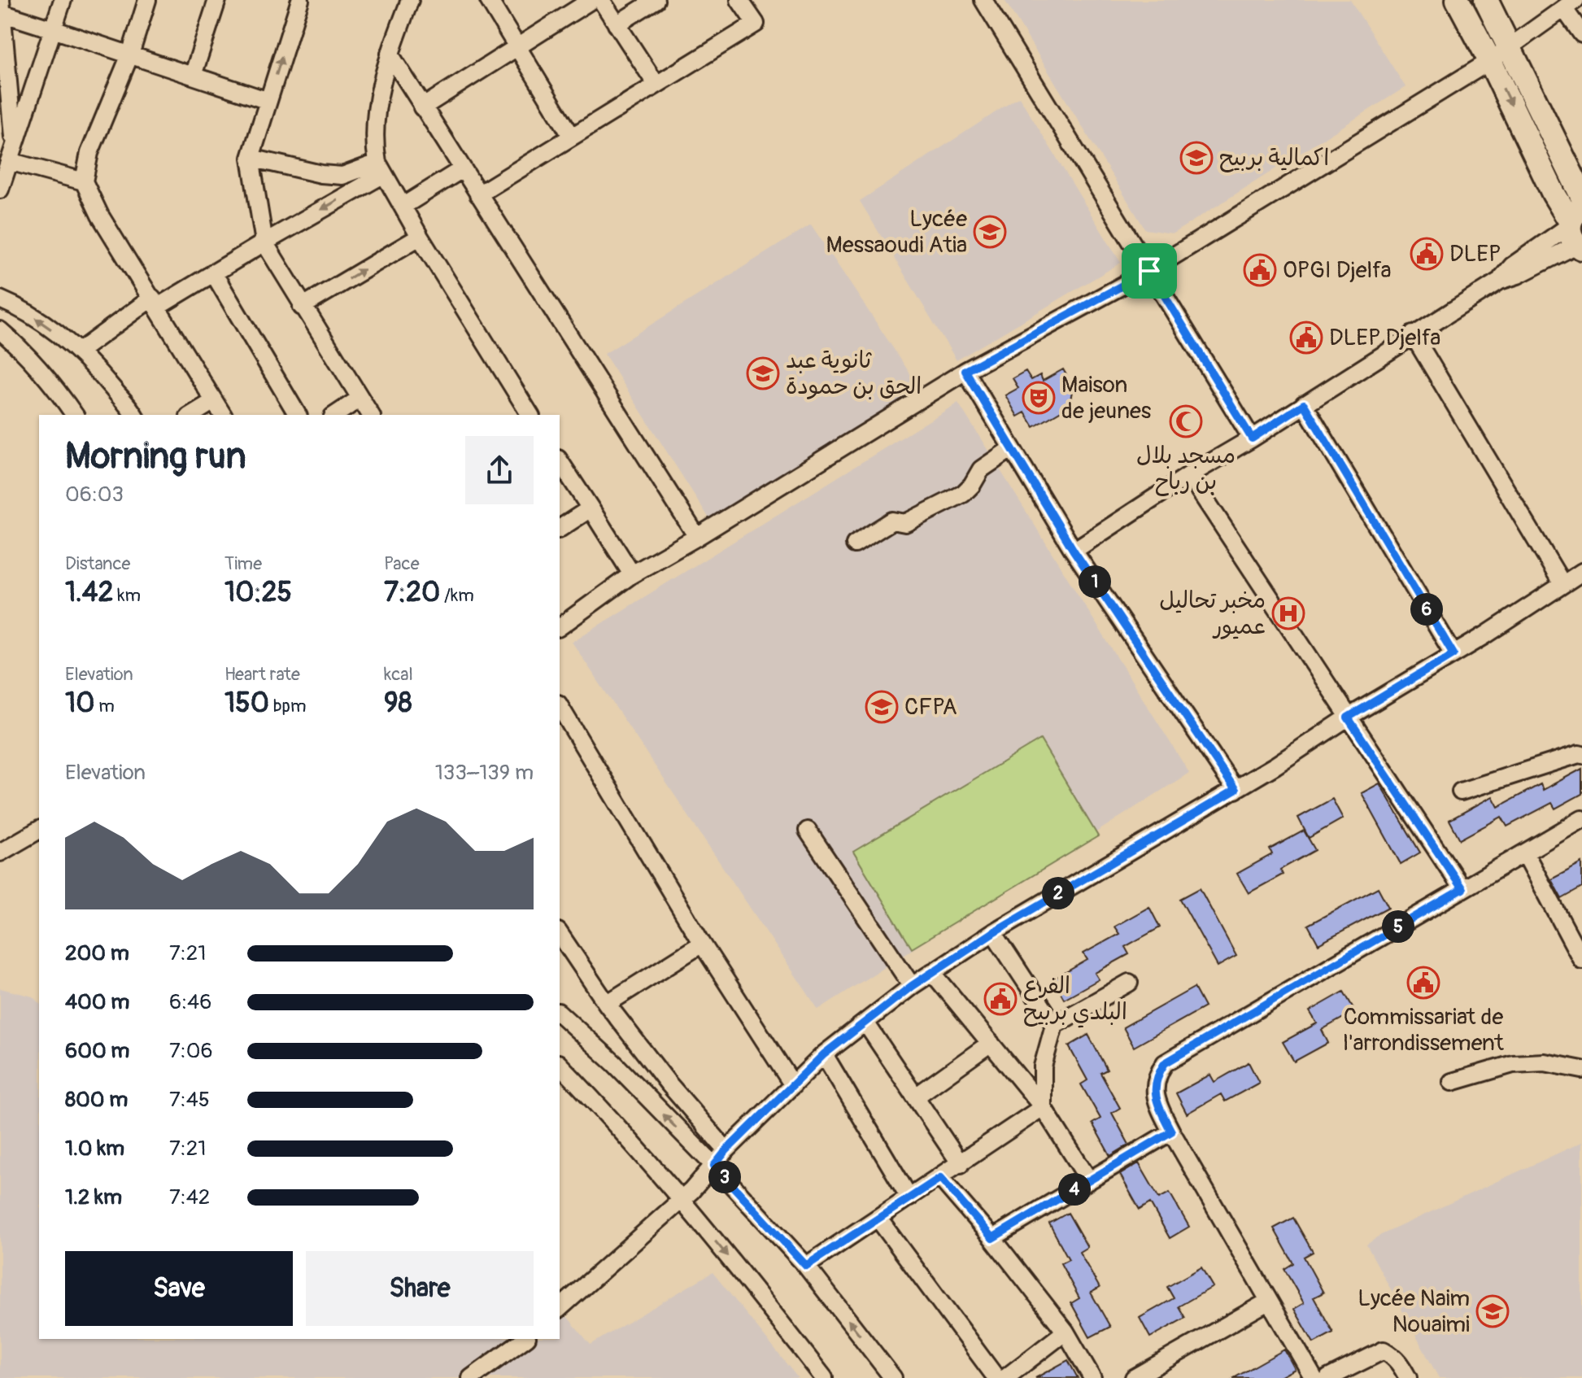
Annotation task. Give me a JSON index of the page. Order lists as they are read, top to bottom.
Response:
{
  "places": {
    "school or university": [
      "اكمالية بربيح",
      "Lycée Messaoudi Atia",
      "ثانوية عبد الحق بن حمودة",
      "CFPA",
      "Lycée Naim Nouaimi"
    ],
    "public building": [
      "DLEP",
      "OPGI Djelfa",
      "DLEP Djelfa",
      "Commissariat de l'arrondissement",
      "الفرع البلدي بربيح"
    ],
    "theatre": ["Maison de jeunes"],
    "mosque": ["مسجد بلال بن رباح"],
    "hospital": ["مخبر تحاليل عميور"]
  },
  "page": {
    "heading": ["Morning run", "06:03"],
    "stats": [
      ["Distance", "1.42 km"],
      ["Time", "10:25"],
      ["Pace", "7:20 /km"],
      ["Elevation", "10 m"],
      ["Heart rate", "150 bpm"],
      ["kcal", "98"]
    ],
    "pins": [
      "1",
      "6",
      "2",
      "5",
      "3",
      "4"
    ],
    "chart": ["Elevation", "133–139 m"],
    "list": [
      {
        "name": "200 m",
        "note": "7:21"
      },
      {
        "name": "400 m",
        "note": "6:46"
      },
      {
        "name": "600 m",
        "note": "7:06"
      },
      {
        "name": "800 m",
        "note": "7:45"
      },
      {
        "name": "1.0 km",
        "note": "7:21"
      },
      {
        "name": "1.2 km",
        "note": "7:42"
      }
    ],
    "buttons": ["Save", "Share"]
  }
}
